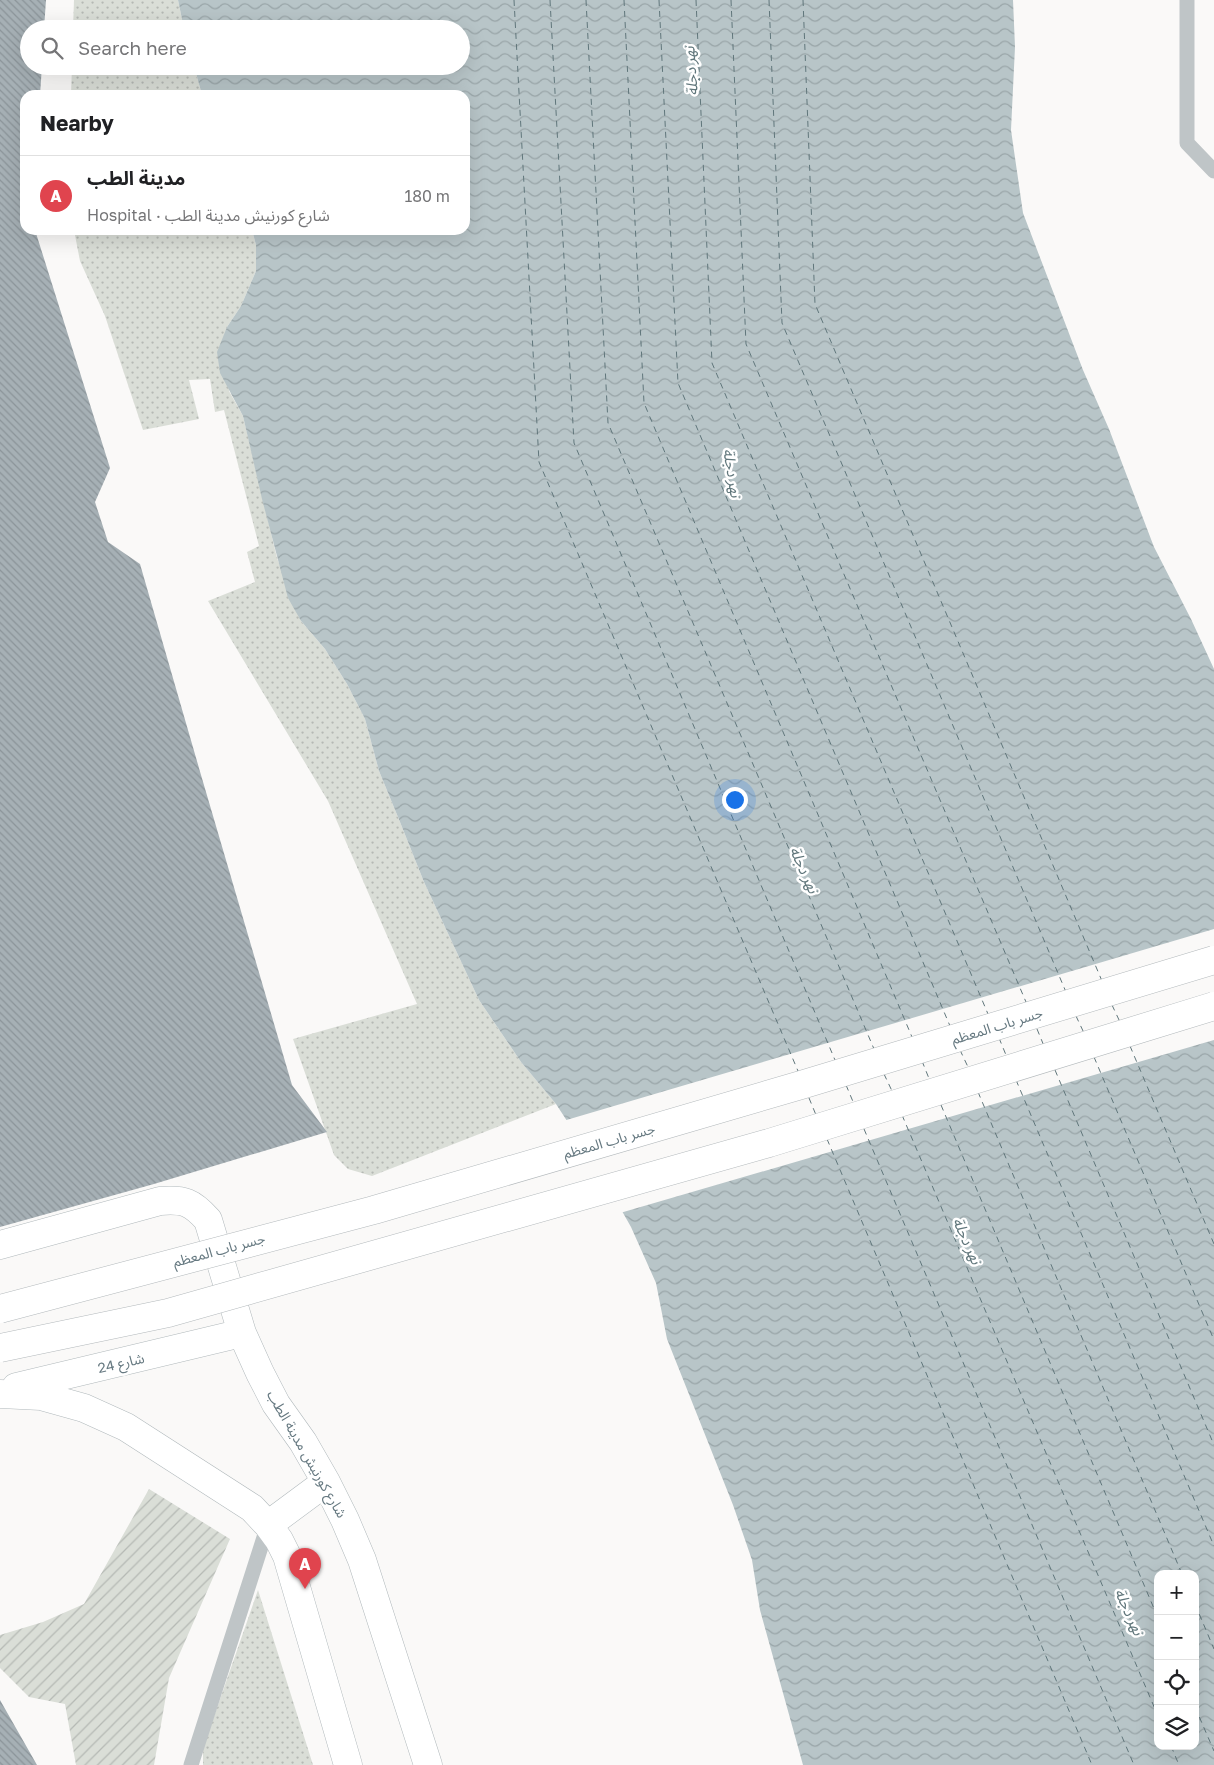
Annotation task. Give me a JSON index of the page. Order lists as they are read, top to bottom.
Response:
{
  "streets": {
    "main road": ["جسر باب المعظم", "شارع 24", "شارع كورنيش مدينة الطب"]
  },
  "crossings": [
    ["شارع 24", "شارع كورنيش مدينة الطب"]
  ],
  "water": ["نهر دجلة"],
  "page": {
    "search": "Search here",
    "heading": "Nearby",
    "list": [
      {
        "mark": "A",
        "name": "مدينة الطب",
        "note": "Hospital · شارع كورنيش مدينة الطب",
        "value": "180 m"
      }
    ],
    "pins": "A",
    "map_buttons": ["+", "−"]
  }
}
